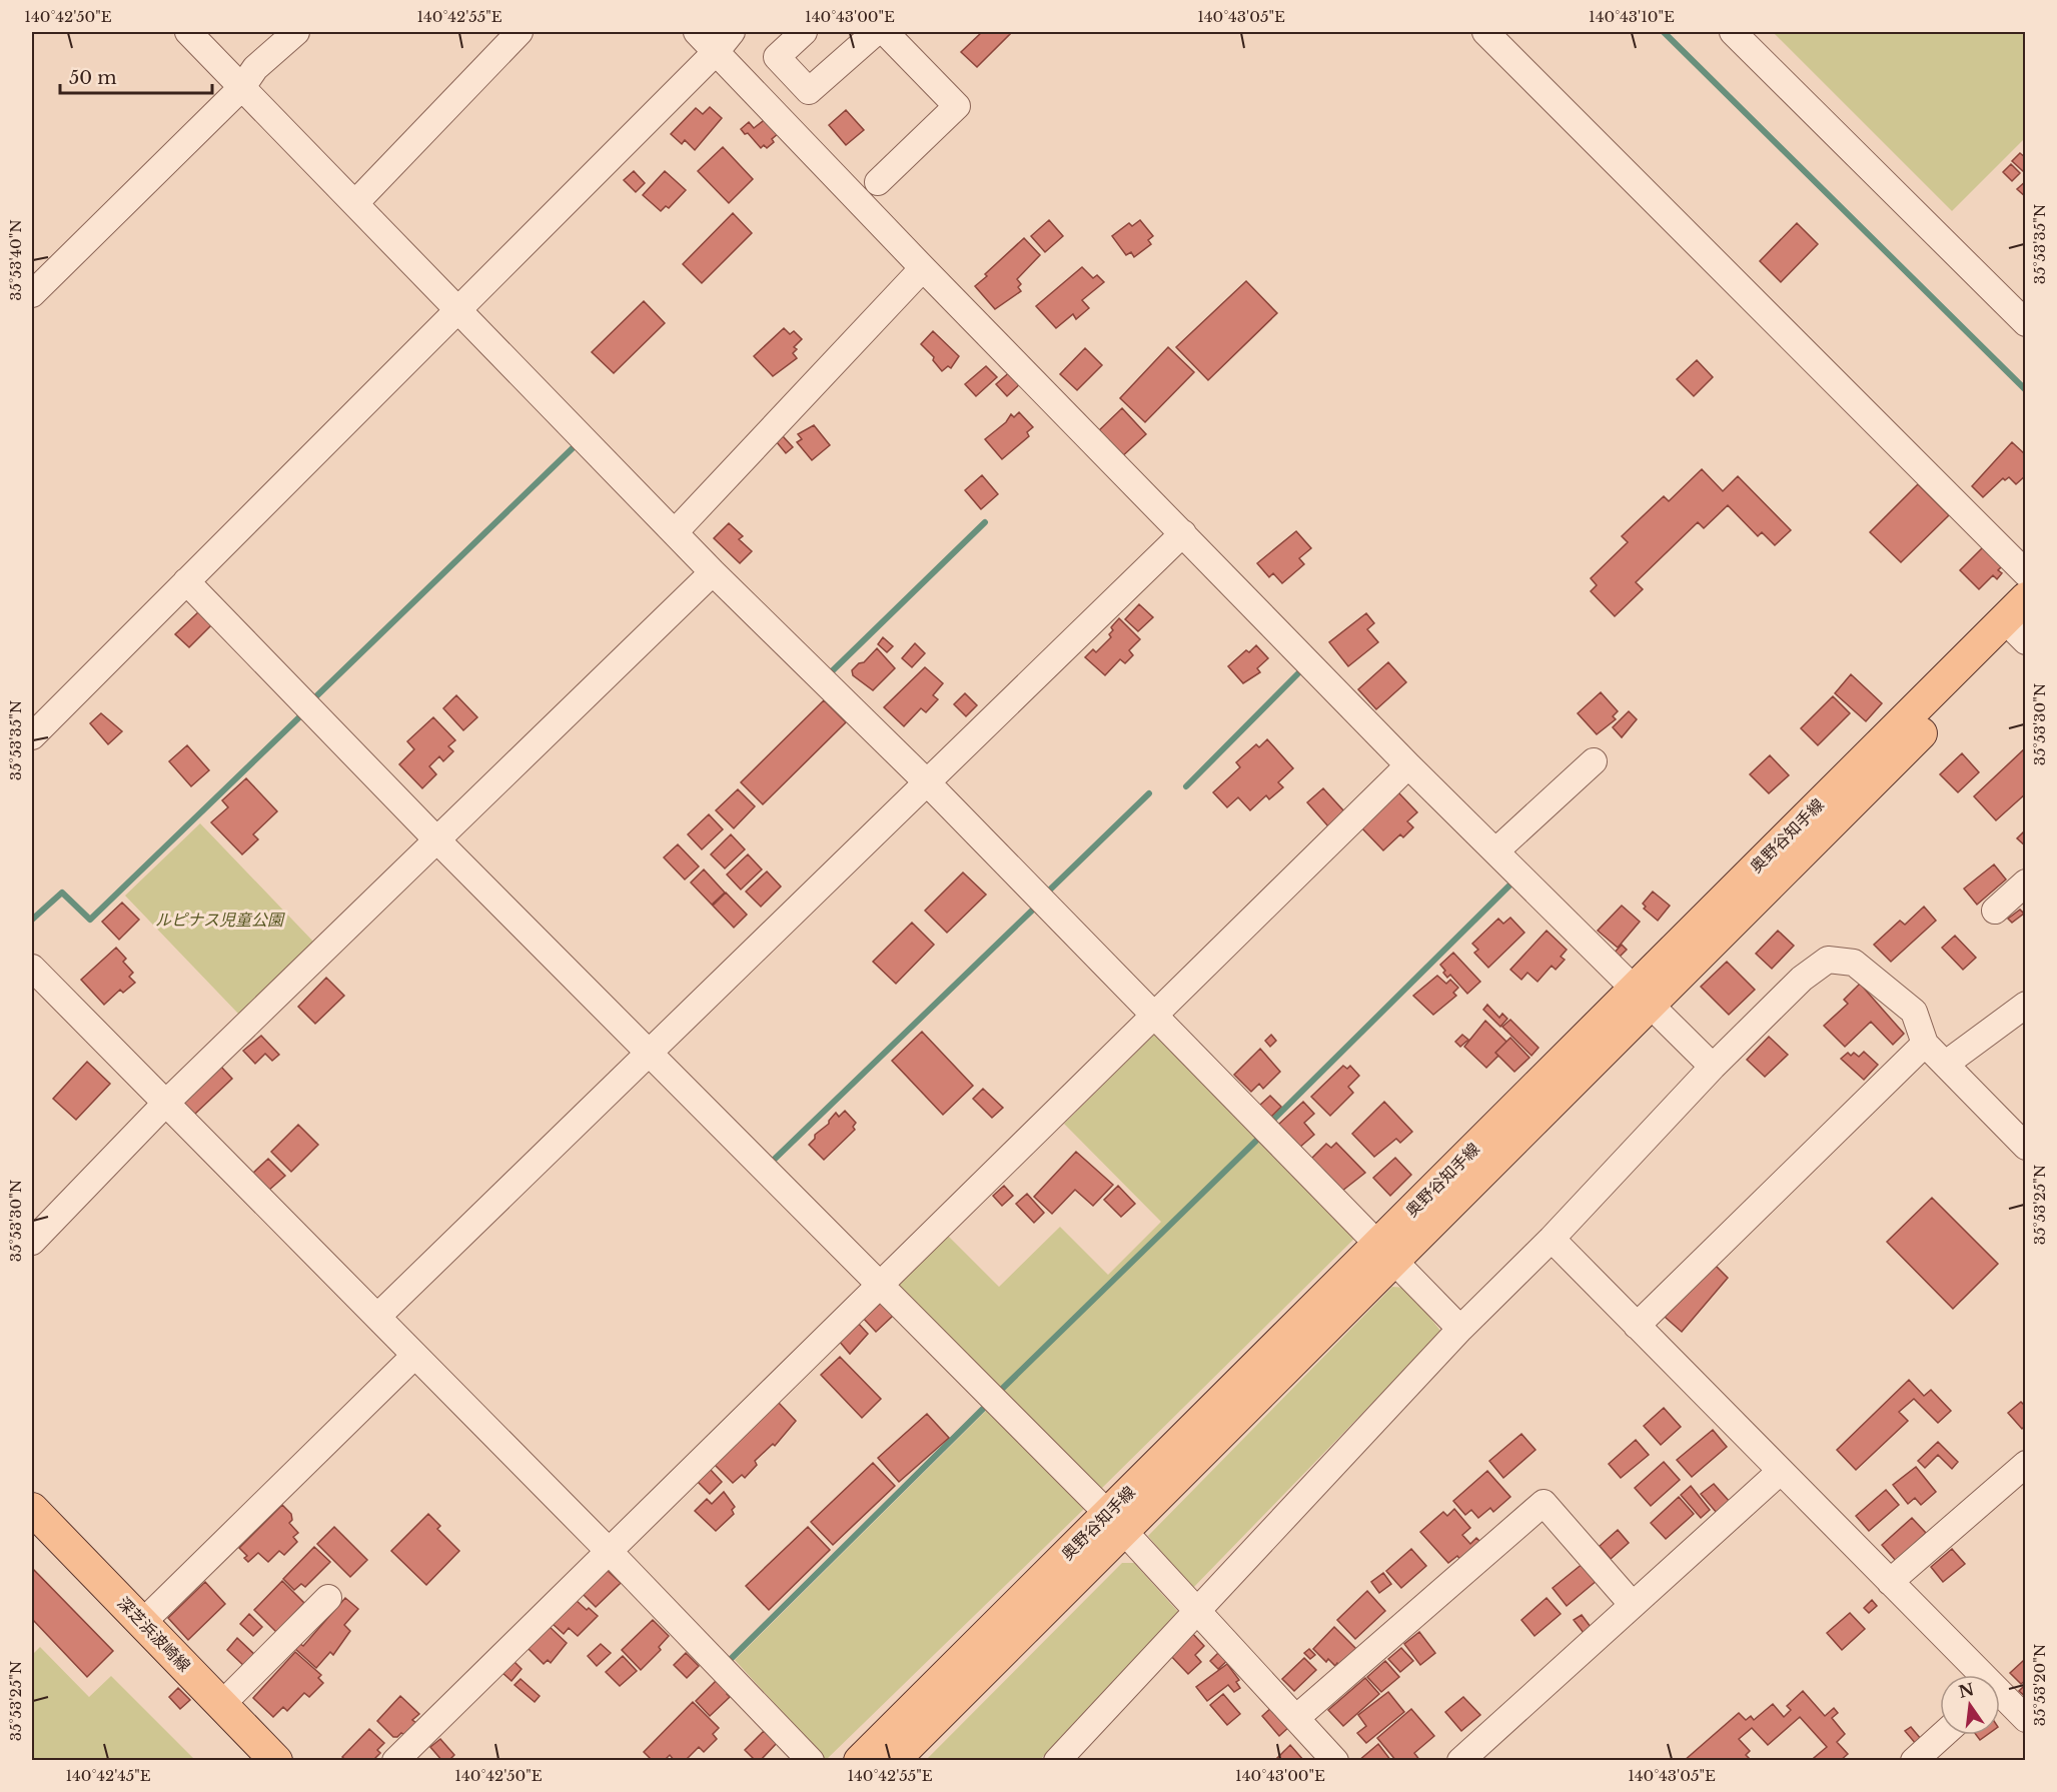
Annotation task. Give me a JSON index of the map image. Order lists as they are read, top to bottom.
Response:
{
  "streets": {
    "main road": ["奥野谷知手線", "深芝浜波崎線"]
  },
  "parks": ["ルピナス児童公園"],
  "scale_bar": "50 m",
  "north": "top",
  "coordinates": [
    "140°42'50\"E",
    "140°42'55\"E",
    "140°43'00\"E",
    "140°43'05\"E",
    "140°43'10\"E",
    "35°53'35\"N",
    "35°53'40\"N",
    "35°53'30\"N",
    "35°53'25\"N",
    "35°53'20\"N",
    "140°42'45\"E"
  ]
}
